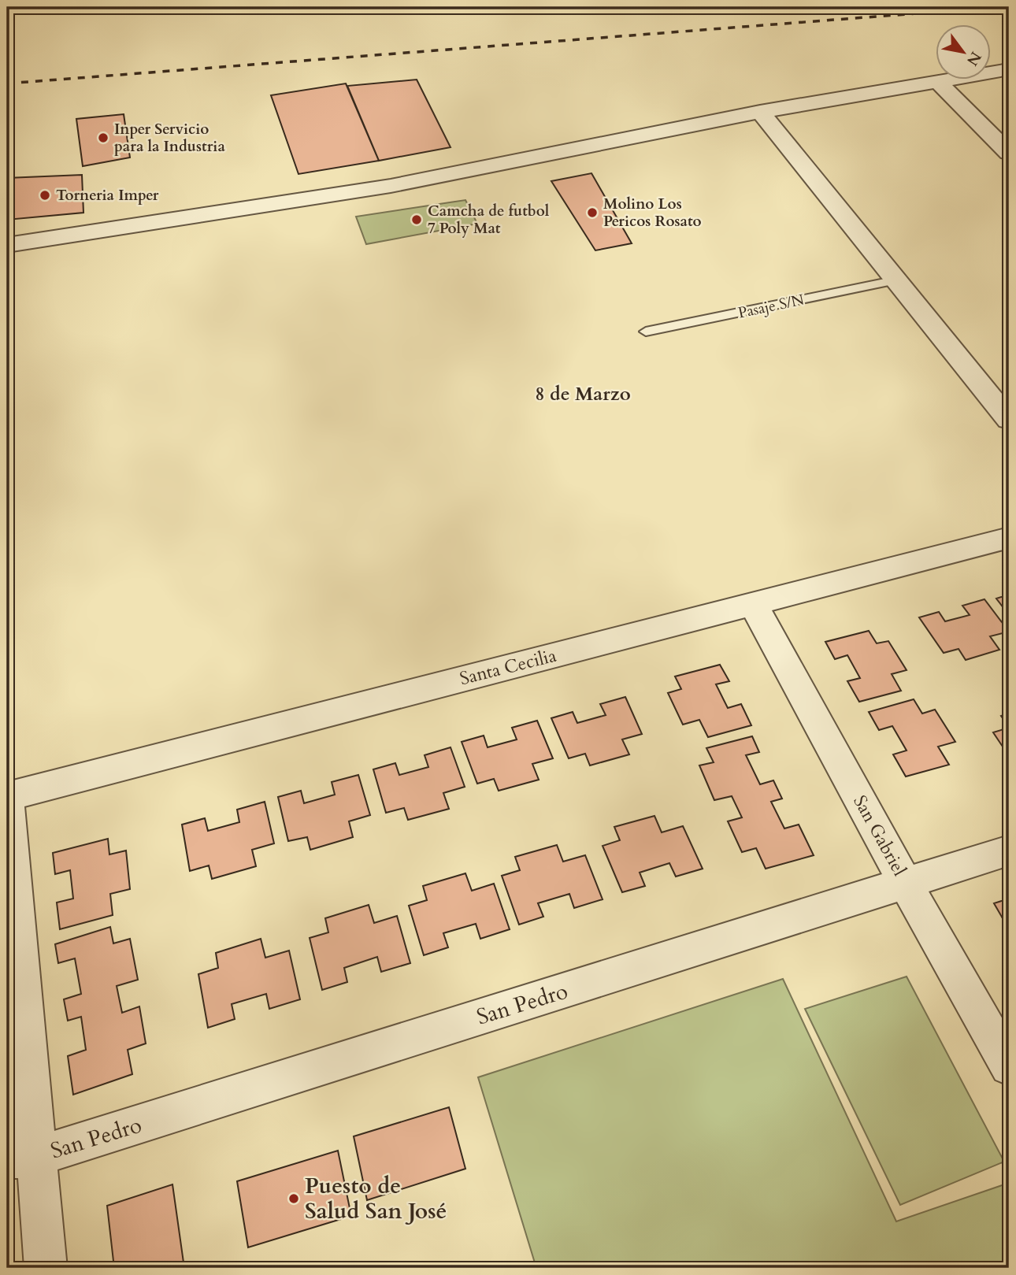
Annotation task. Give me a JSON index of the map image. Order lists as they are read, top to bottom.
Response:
{
  "streets": {
    "street": ["Santa Cecilia", "San Gabriel", "San Pedro"],
    "lane": ["Pasaje S/N"]
  },
  "crossings": [
    ["Santa Cecilia", "San Gabriel"],
    ["San Gabriel", "San Pedro"]
  ],
  "districts": ["8 de Marzo"],
  "places": [
    "Inper Servicio para la Industria",
    "Torneria Imper",
    "Molino Los Pericos Rosato",
    "Camcha de futbol 7 Poly Mat",
    "Puesto de Salud San José"
  ],
  "north": "bottom right"
}
